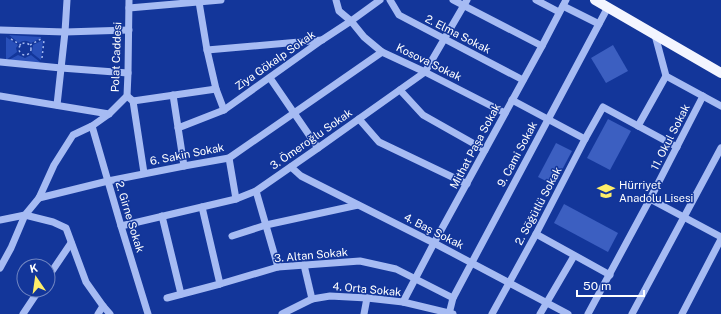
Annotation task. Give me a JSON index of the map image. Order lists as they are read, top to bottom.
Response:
{
  "streets": {
    "street": [
      "2. Elma Sokak",
      "Polat Caddesi",
      "Ziya Gökalp Sokak",
      "Kosova Sokak",
      "11. Okul Sokak",
      "3. Ömeroğlu Sokak",
      "Mithat Paşa Sokak",
      "6. Sakin Sokak",
      "9. Cami Sokak",
      "2. Söğütlü Sokak",
      "2. Girne Sokak",
      "4. Baş Sokak",
      "3. Altan Sokak",
      "4. Orta Sokak"
    ]
  },
  "crossings": [
    ["2. Elma Sokak", "3. Ömeroğlu Sokak"],
    ["2. Elma Sokak", "Mithat Paşa Sokak"],
    ["Polat Caddesi", "6. Sakin Sokak"],
    ["Polat Caddesi", "2. Girne Sokak"],
    ["Ziya Gökalp Sokak", "Kosova Sokak"],
    ["Kosova Sokak", "3. Ömeroğlu Sokak"],
    ["Kosova Sokak", "Mithat Paşa Sokak"],
    ["Kosova Sokak", "6. Sakin Sokak"],
    ["3. Ömeroğlu Sokak", "2. Girne Sokak"],
    ["3. Ömeroğlu Sokak", "4. Baş Sokak"],
    ["Mithat Paşa Sokak", "4. Baş Sokak"],
    ["Mithat Paşa Sokak", "3. Altan Sokak"],
    ["Mithat Paşa Sokak", "4. Orta Sokak"],
    ["6. Sakin Sokak", "2. Girne Sokak"],
    ["9. Cami Sokak", "4. Baş Sokak"],
    ["9. Cami Sokak", "3. Altan Sokak"],
    ["9. Cami Sokak", "4. Orta Sokak"],
    ["2. Söğütlü Sokak", "4. Baş Sokak"]
  ],
  "places": {
    "school or university": ["Hürriyet Anadolu Lisesi"]
  },
  "scale_bar": "50 m",
  "north": "top"
}
